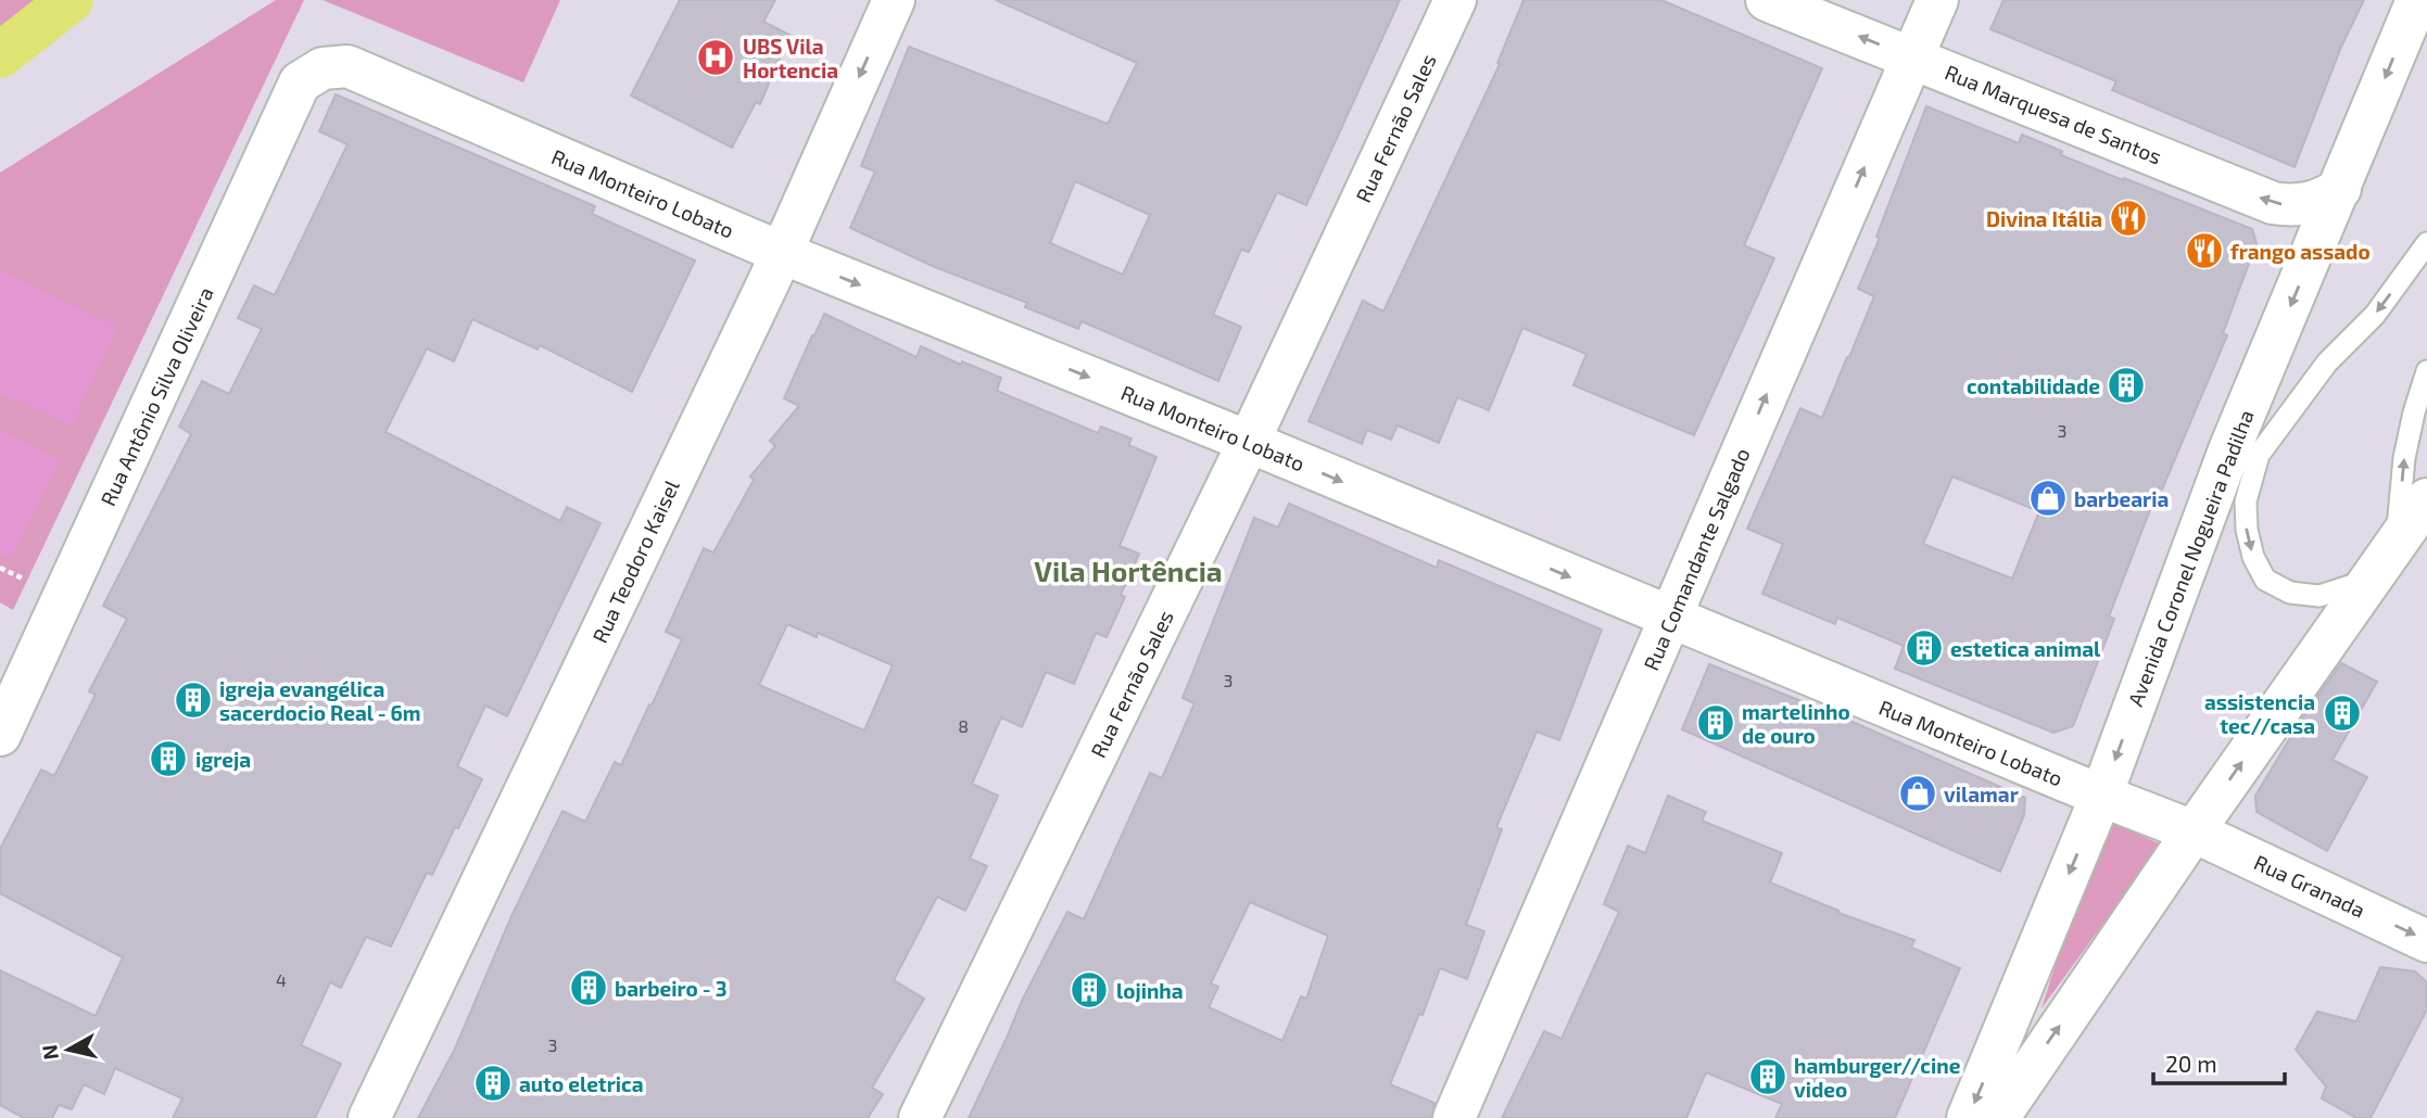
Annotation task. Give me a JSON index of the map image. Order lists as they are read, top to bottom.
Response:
{
  "streets": {
    "street": [
      "Rua Marquesa de Santos",
      "Rua Fernão Sales",
      "Rua Monteiro Lobato",
      "Rua Antônio Silva Oliveira",
      "Avenida Coronel Nogueira Padilha",
      "Rua Comandante Salgado",
      "Rua Teodoro Kaisel",
      "Rua Granada"
    ]
  },
  "crossings": [
    ["Rua Marquesa de Santos", "Avenida Coronel Nogueira Padilha"],
    ["Rua Marquesa de Santos", "Rua Comandante Salgado"],
    ["Rua Fernão Sales", "Rua Monteiro Lobato"],
    ["Rua Monteiro Lobato", "Rua Antônio Silva Oliveira"],
    ["Rua Monteiro Lobato", "Avenida Coronel Nogueira Padilha"],
    ["Rua Monteiro Lobato", "Rua Comandante Salgado"],
    ["Rua Monteiro Lobato", "Rua Teodoro Kaisel"],
    ["Rua Monteiro Lobato", "Rua Granada"]
  ],
  "one_way": [
    "Rua Marquesa de Santos",
    "Rua Monteiro Lobato",
    "Rua Comandante Salgado",
    "Rua Granada"
  ],
  "districts": ["Vila Hortência"],
  "places": {
    "hospital": ["UBS Vila Hortencia"],
    "restaurant": ["Divina Itália", "frango assado"],
    "building": [
      "contabilidade",
      "estetica animal",
      "igreja evangélica sacerdocio Real - 6m",
      "assistencia tec//casa",
      "martelinho de ouro",
      "igreja",
      "barbeiro - 3",
      "lojinha",
      "hamburger//cine video",
      "auto eletrica"
    ],
    "shop": ["barbearia", "vilamar"]
  },
  "house_numbers": [
    "3",
    "3",
    "8",
    "4",
    "3"
  ],
  "scale_bar": "20 m",
  "north": "left"
}
